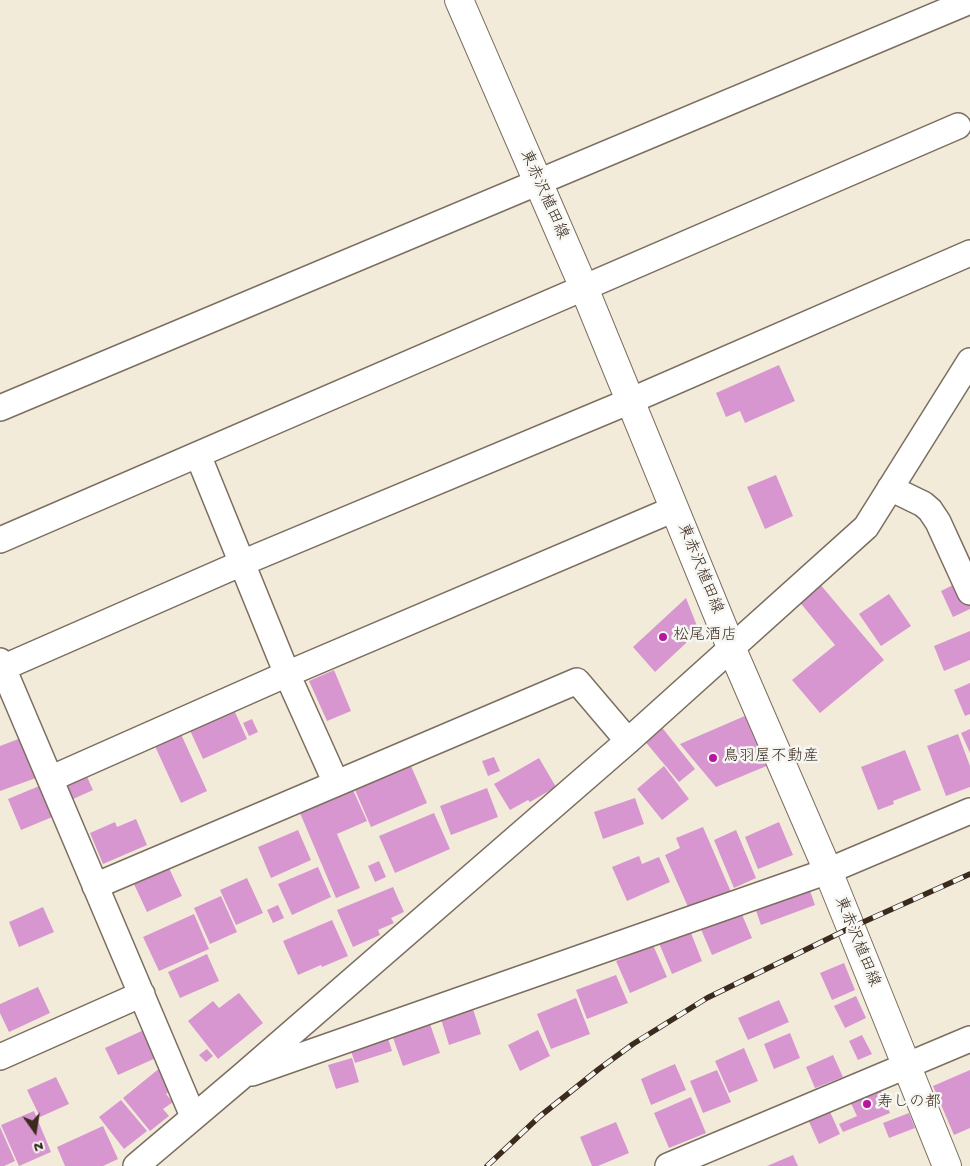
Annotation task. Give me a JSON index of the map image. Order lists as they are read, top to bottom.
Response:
{
  "streets": {
    "main road": ["東赤沢植田線"]
  },
  "places": ["松尾酒店", "鳥羽屋不動産", "寿しの都"],
  "north": "bottom"
}
